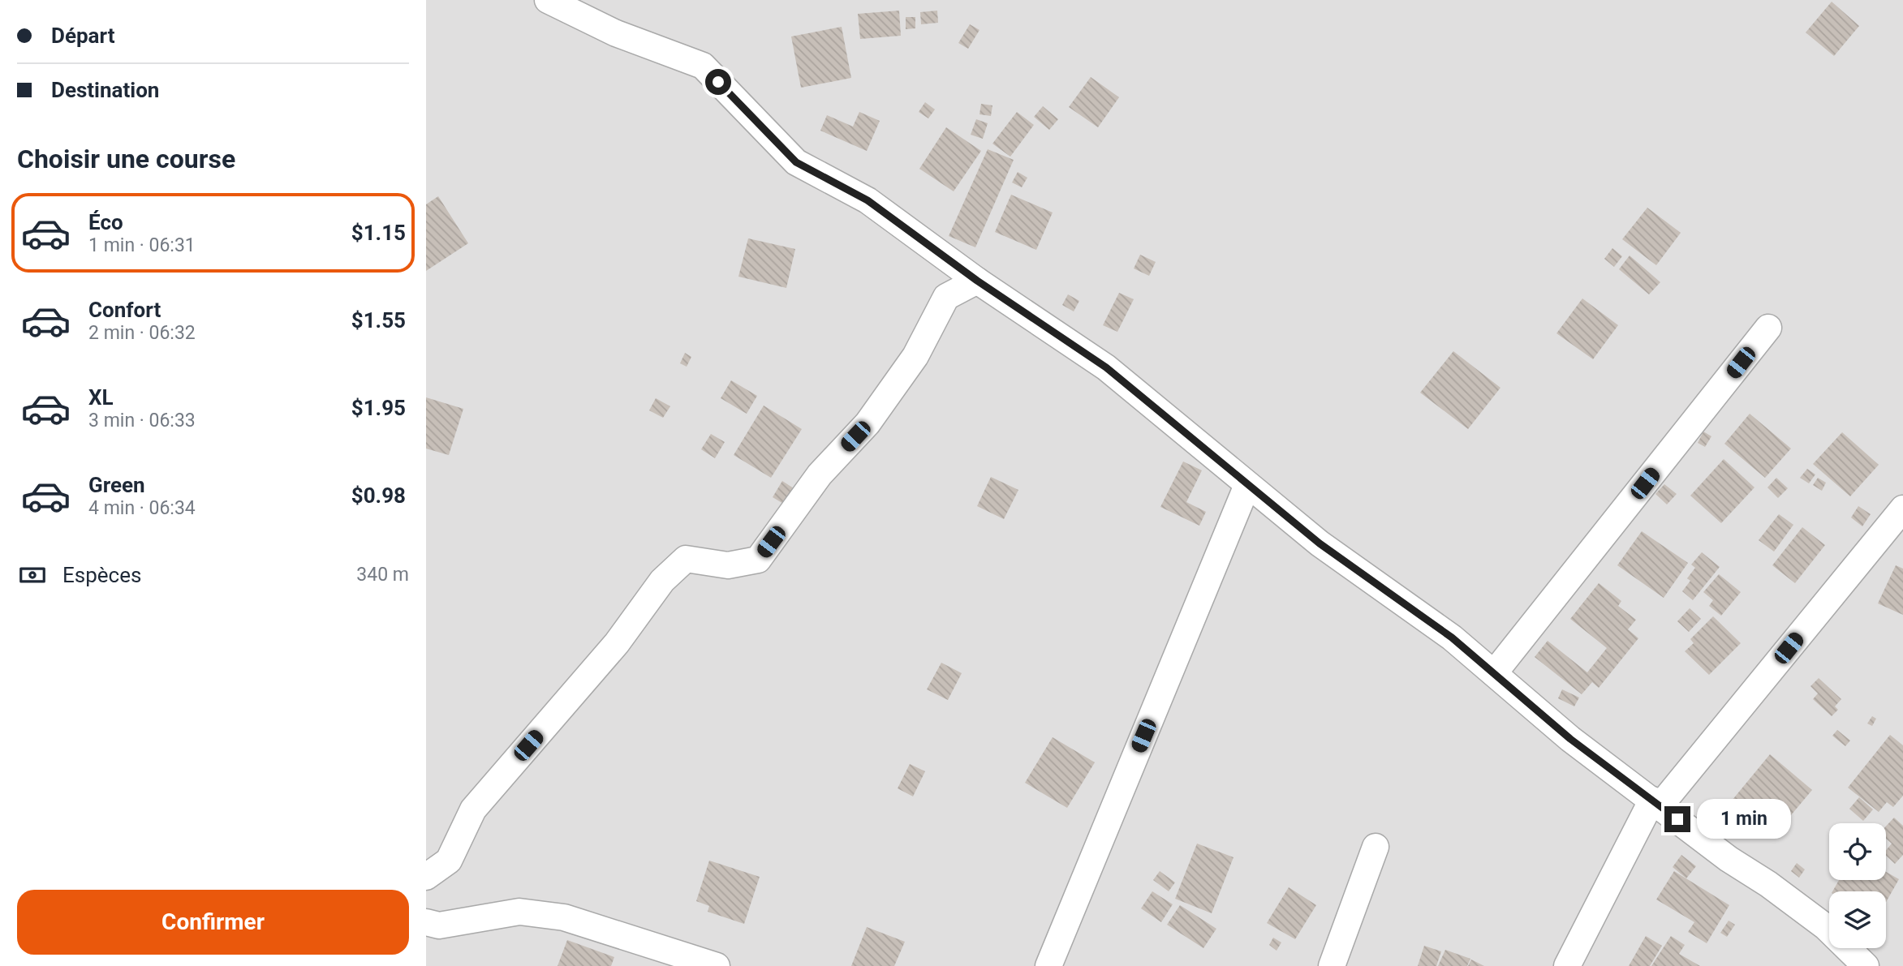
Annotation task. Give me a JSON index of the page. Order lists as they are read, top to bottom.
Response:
{
  "page": {
    "banner": ["Départ", "Destination"],
    "heading": "Choisir une course",
    "list": [
      {
        "name": "Éco",
        "note": "1 min · 06:31",
        "value": "$1.15"
      },
      {
        "name": "Confort",
        "note": "2 min · 06:32",
        "value": "$1.55"
      },
      {
        "name": "XL",
        "note": "3 min · 06:33",
        "value": "$1.95"
      },
      {
        "name": "Green",
        "note": "4 min · 06:34",
        "value": "$0.98"
      }
    ],
    "pay": ["Espèces", "340 m"],
    "bubble": "1 min",
    "buttons": "Confirmer"
  }
}
